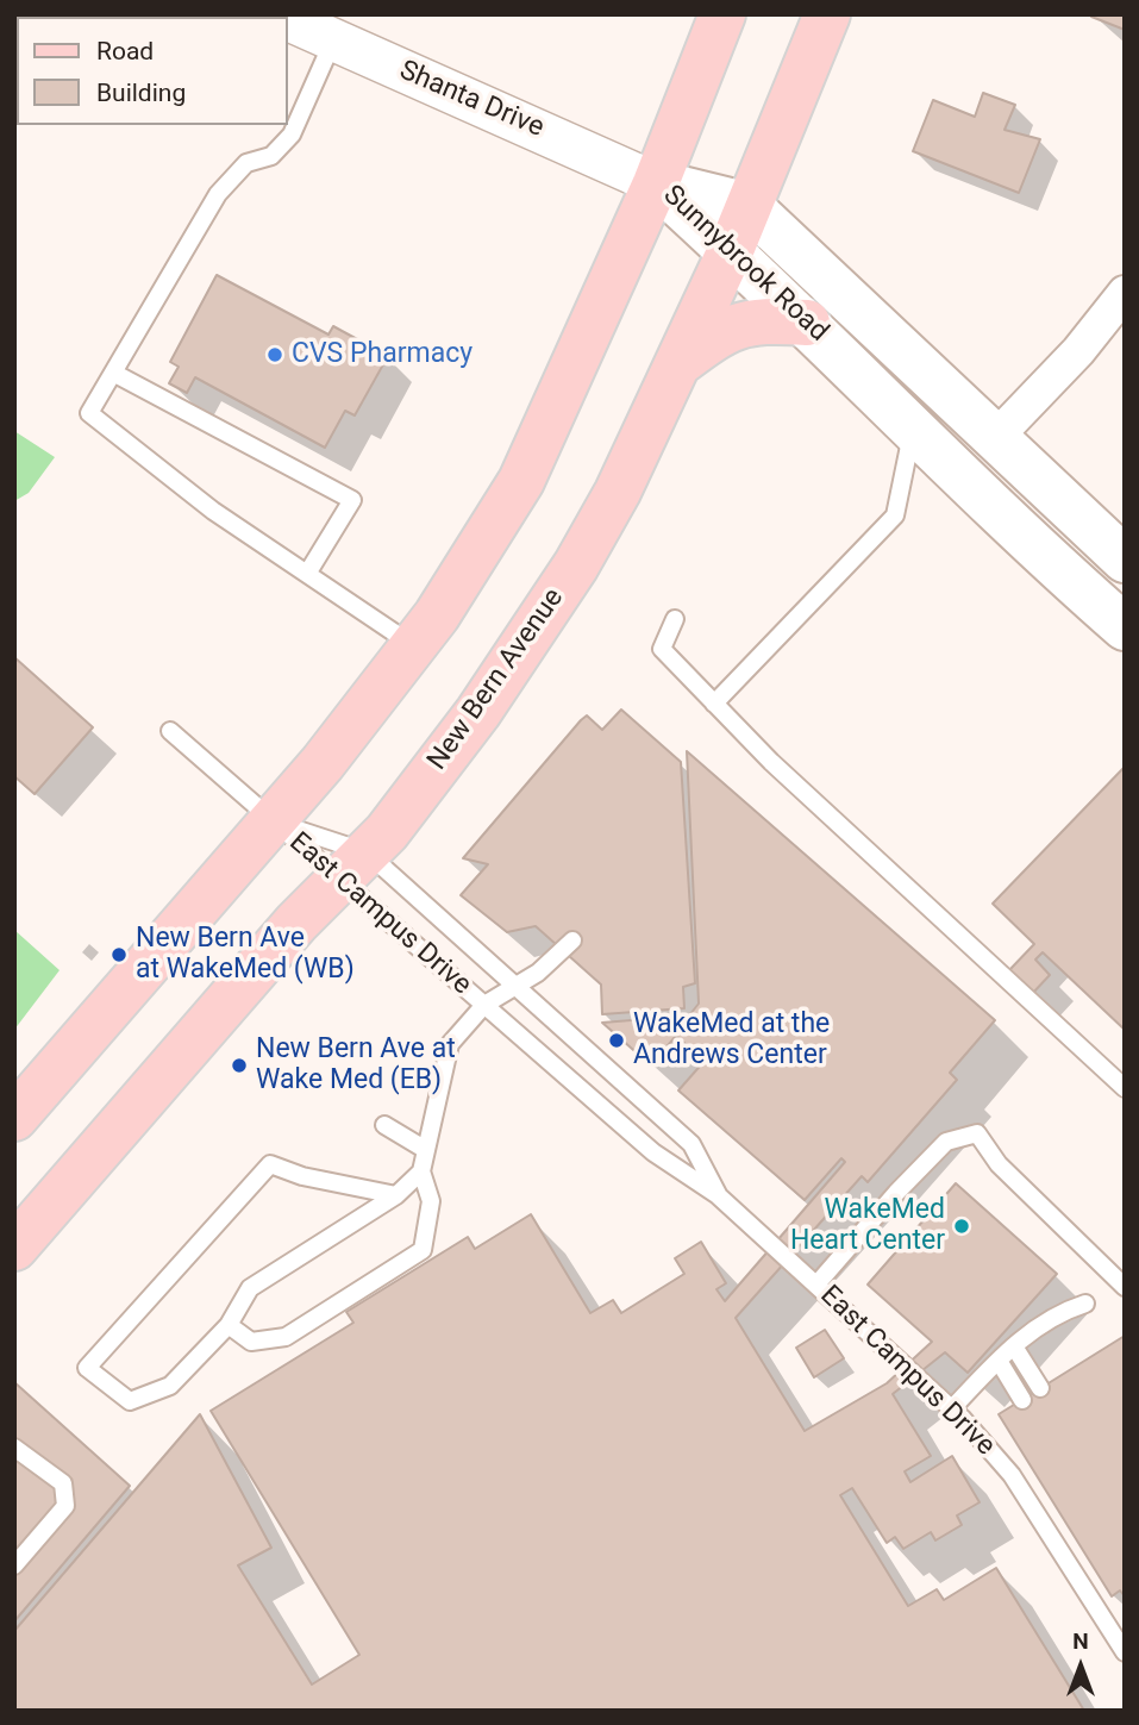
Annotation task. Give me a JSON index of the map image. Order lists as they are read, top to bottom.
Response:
{
  "streets": {
    "main road": ["Sunnybrook Road", "New Bern Avenue"],
    "street": ["Shanta Drive"],
    "lane": ["East Campus Drive"]
  },
  "crossings": [
    ["Shanta Drive", "Sunnybrook Road"],
    ["Sunnybrook Road", "New Bern Avenue"],
    ["New Bern Avenue", "East Campus Drive"]
  ],
  "places": [
    "CVS Pharmacy",
    "New Bern Ave at WakeMed (WB)",
    "WakeMed at the Andrews Center",
    "New Bern Ave at Wake Med (EB)",
    "WakeMed Heart Center"
  ],
  "legend": ["Road", "Building"],
  "north": "top"
}
